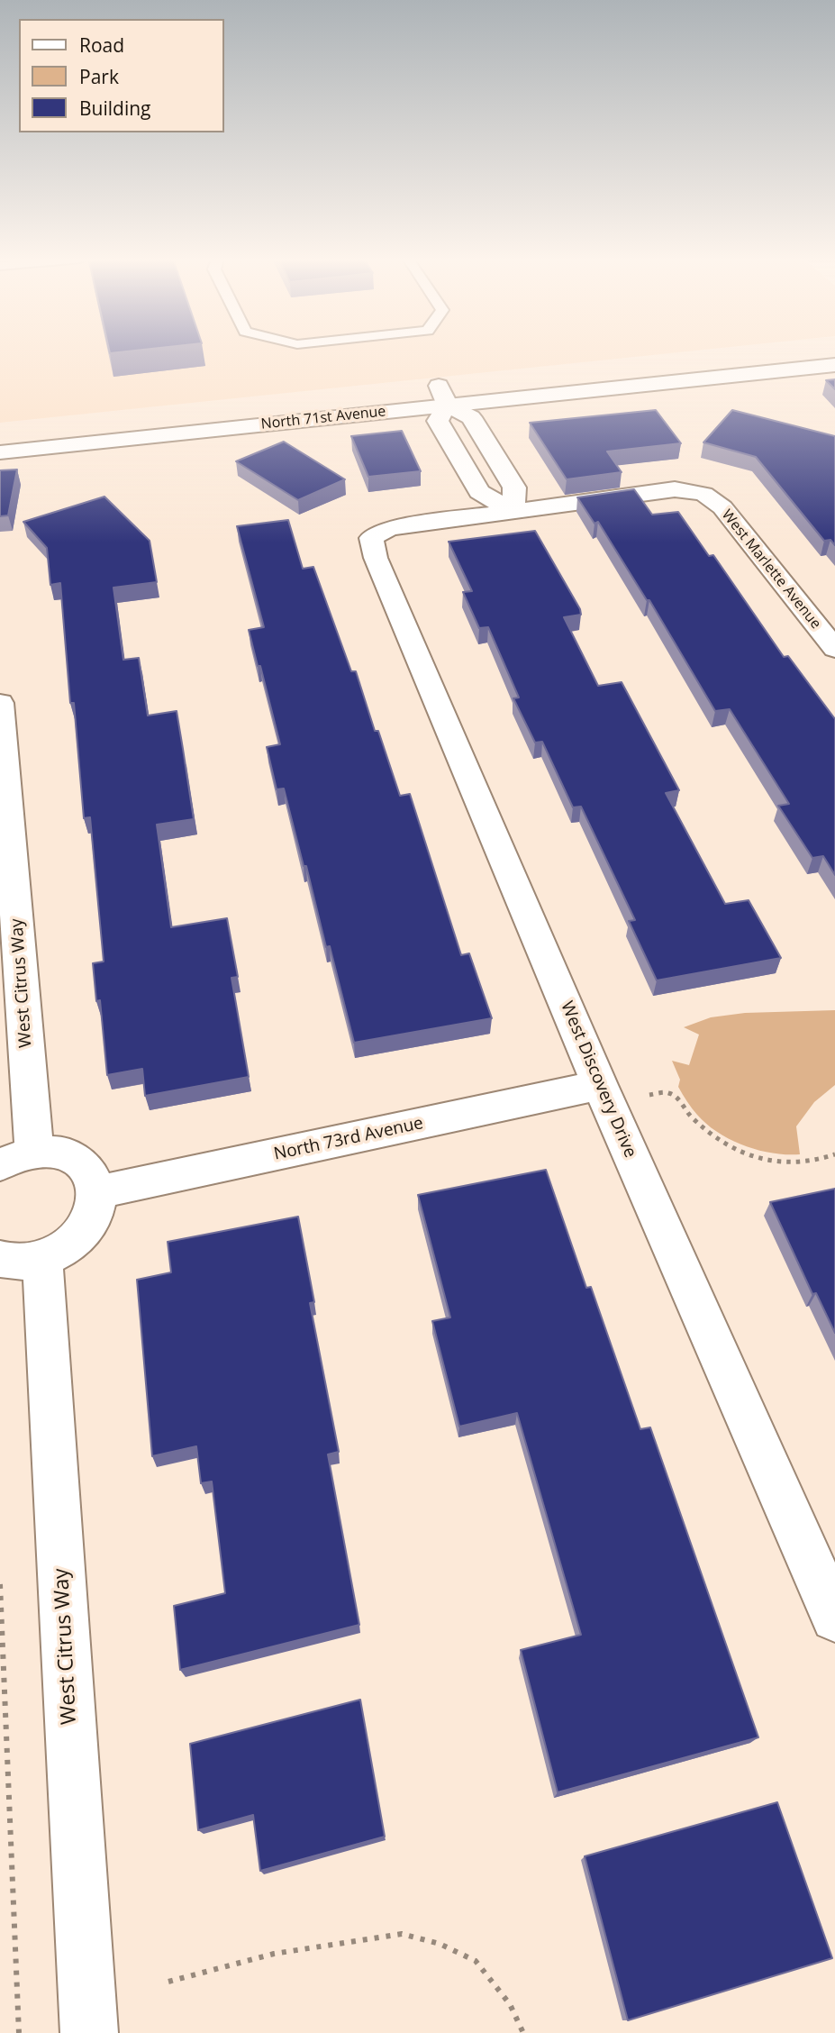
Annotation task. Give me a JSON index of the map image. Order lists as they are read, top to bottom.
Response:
{
  "streets": {
    "street": [
      "North 71st Avenue",
      "West Marlette Avenue",
      "West Citrus Way",
      "West Discovery Drive",
      "North 73rd Avenue"
    ]
  },
  "crossings": [
    ["West Marlette Avenue", "West Discovery Drive"],
    ["West Citrus Way", "North 73rd Avenue"],
    ["West Discovery Drive", "North 73rd Avenue"]
  ],
  "legend": ["Road", "Park", "Building"]
}
